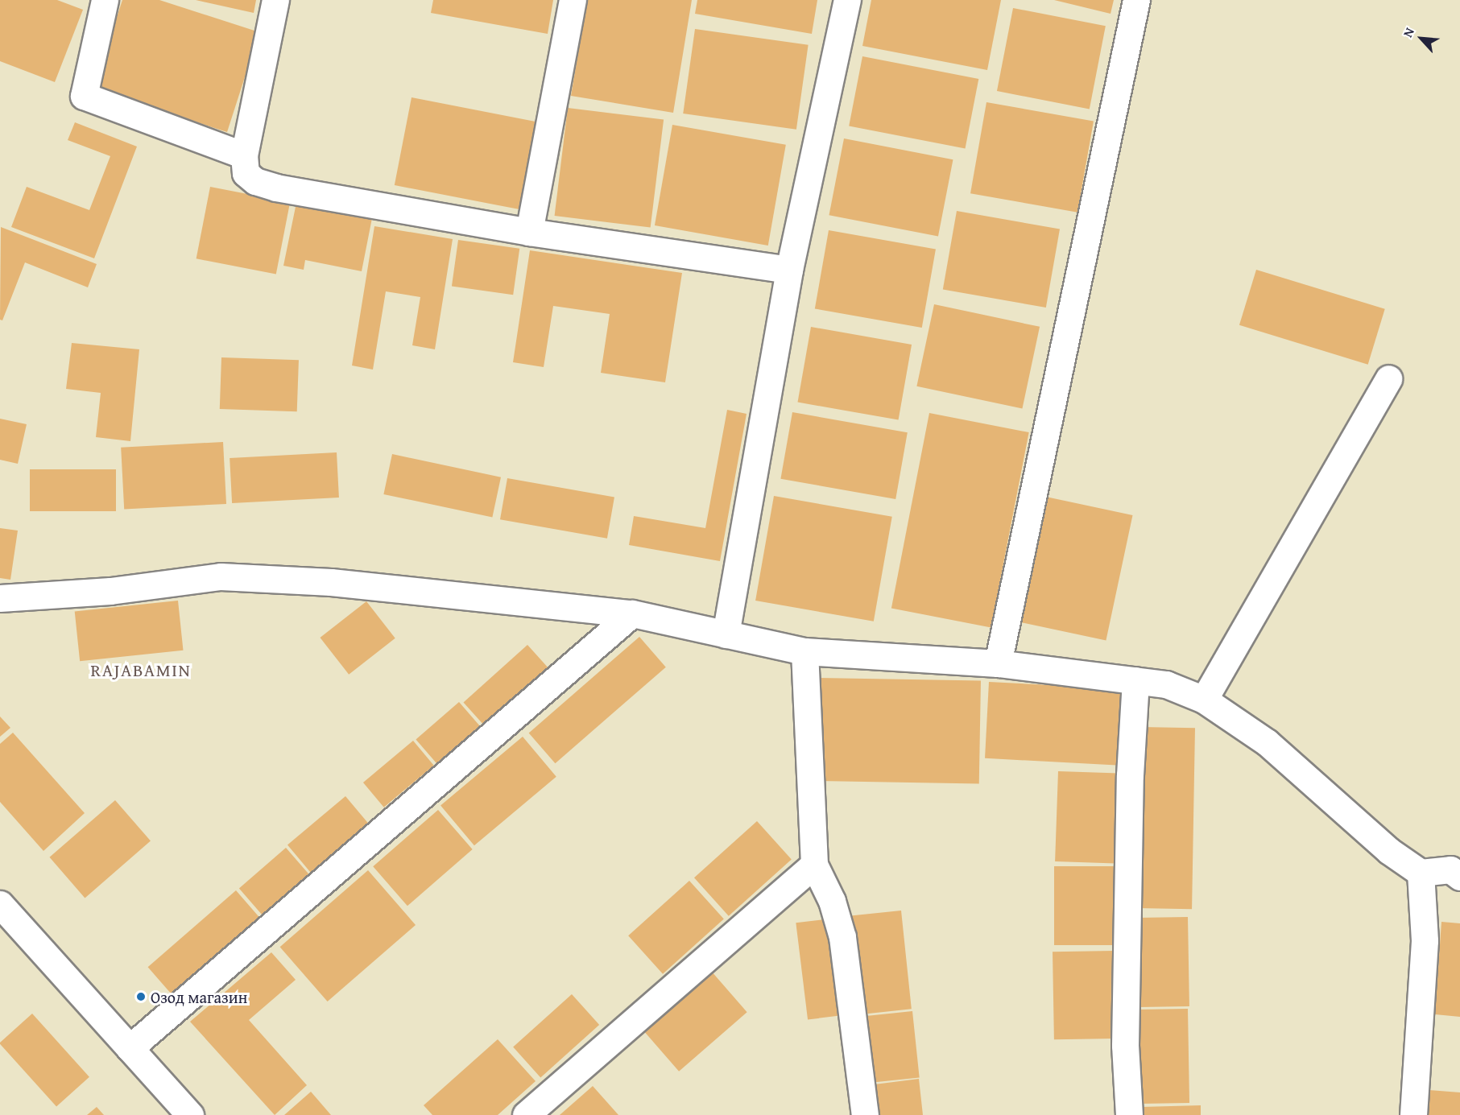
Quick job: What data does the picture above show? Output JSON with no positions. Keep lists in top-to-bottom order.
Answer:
{
  "districts": ["RAJABAMIN"],
  "places": ["Озод магазин"],
  "north": "top left"
}
